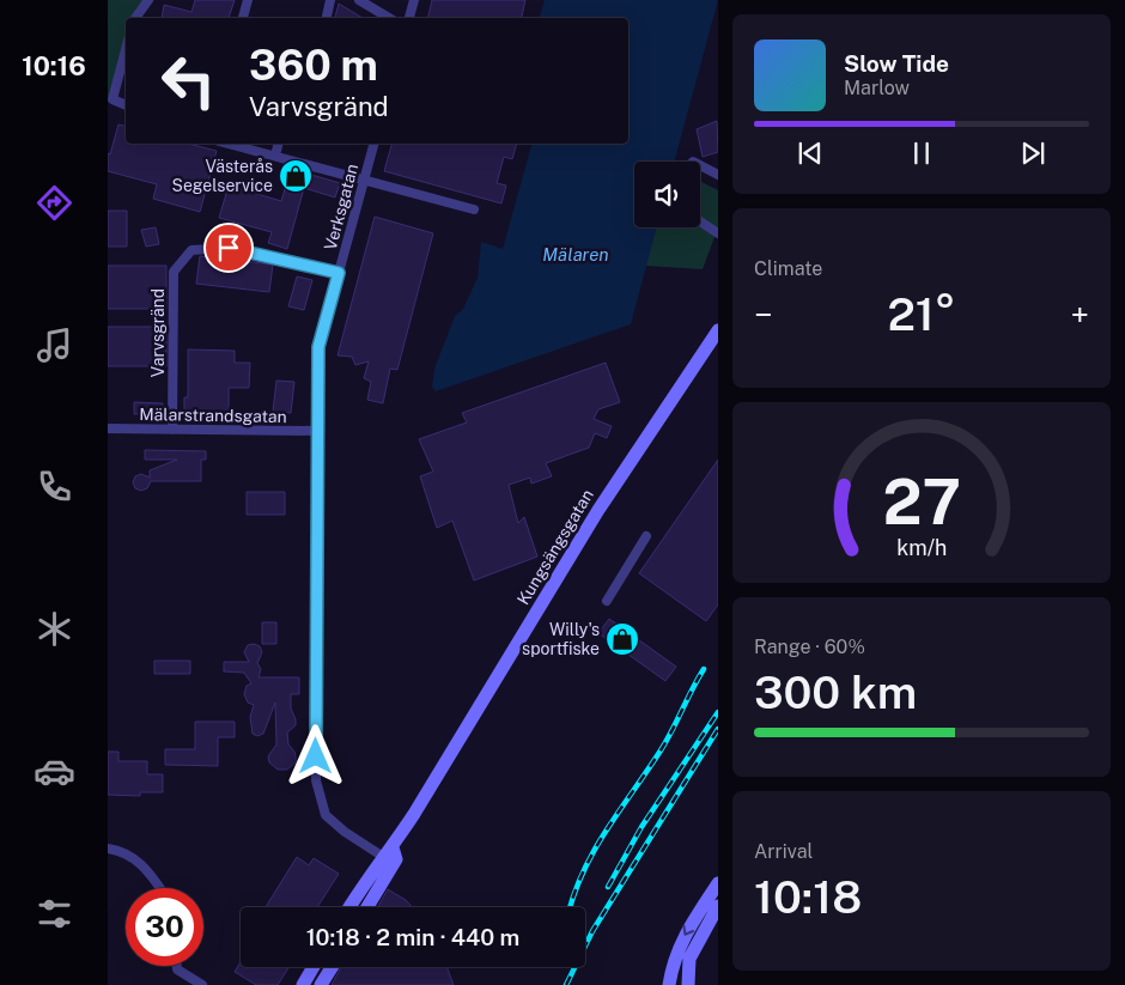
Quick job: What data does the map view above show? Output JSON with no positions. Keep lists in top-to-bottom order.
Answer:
{
  "streets": {
    "main road": ["Kungsängsgatan"],
    "street": ["Verksgatan", "Varvsgränd", "Mälarstrandsgatan"]
  },
  "crossings": [
    ["Verksgatan", "Varvsgränd"],
    ["Verksgatan", "Mälarstrandsgatan"],
    ["Verksgatan", "Kungsängsgatan"],
    ["Varvsgränd", "Mälarstrandsgatan"]
  ],
  "water": ["Mälaren"],
  "places": {
    "shop": ["Västerås Segelservice", "Willy's sportfiske"]
  },
  "page": {
    "tabs": "10:16",
    "turn": ["360 m", "Varvsgränd"],
    "song": ["Slow Tide", "Marlow"],
    "tile": [
      "Climate",
      ["Range · 60%", "300 km"],
      ["Arrival", "10:18"]
    ],
    "heat": ["−", "21°", "+"],
    "limit": "30",
    "trip": "10:18 · 2 min · 440 m",
    "gauge": ["27", "km/h"]
  }
}
